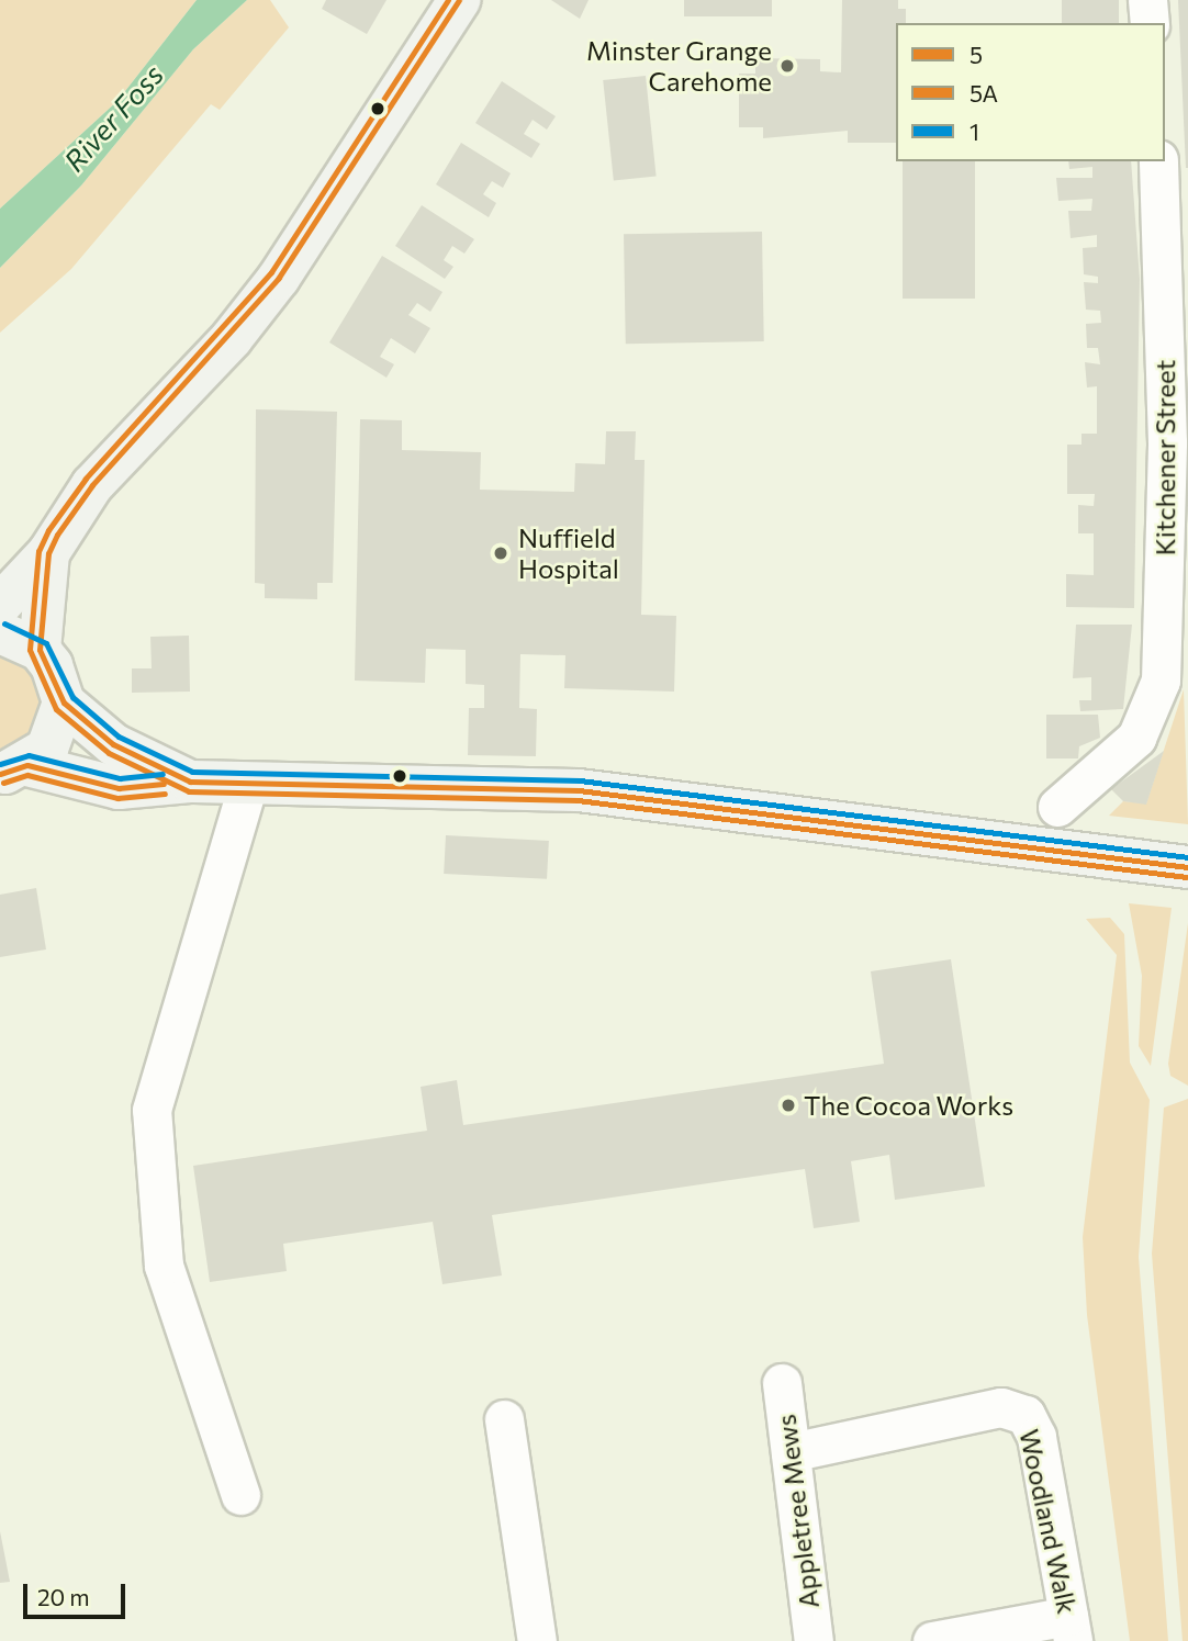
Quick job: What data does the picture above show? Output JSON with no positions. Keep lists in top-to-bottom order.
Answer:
{
  "streets": {
    "street": ["Kitchener Street", "Appletree Mews", "Woodland Walk"]
  },
  "crossings": [
    ["Appletree Mews", "Woodland Walk"]
  ],
  "water": ["River Foss"],
  "places": ["Minster Grange Carehome", "Nuffield Hospital", "The Cocoa Works"],
  "lines": ["transit line 5", "transit line 5A", "transit line 1"],
  "legend": ["5", "5A", "1"],
  "scale_bar": "20 m"
}
